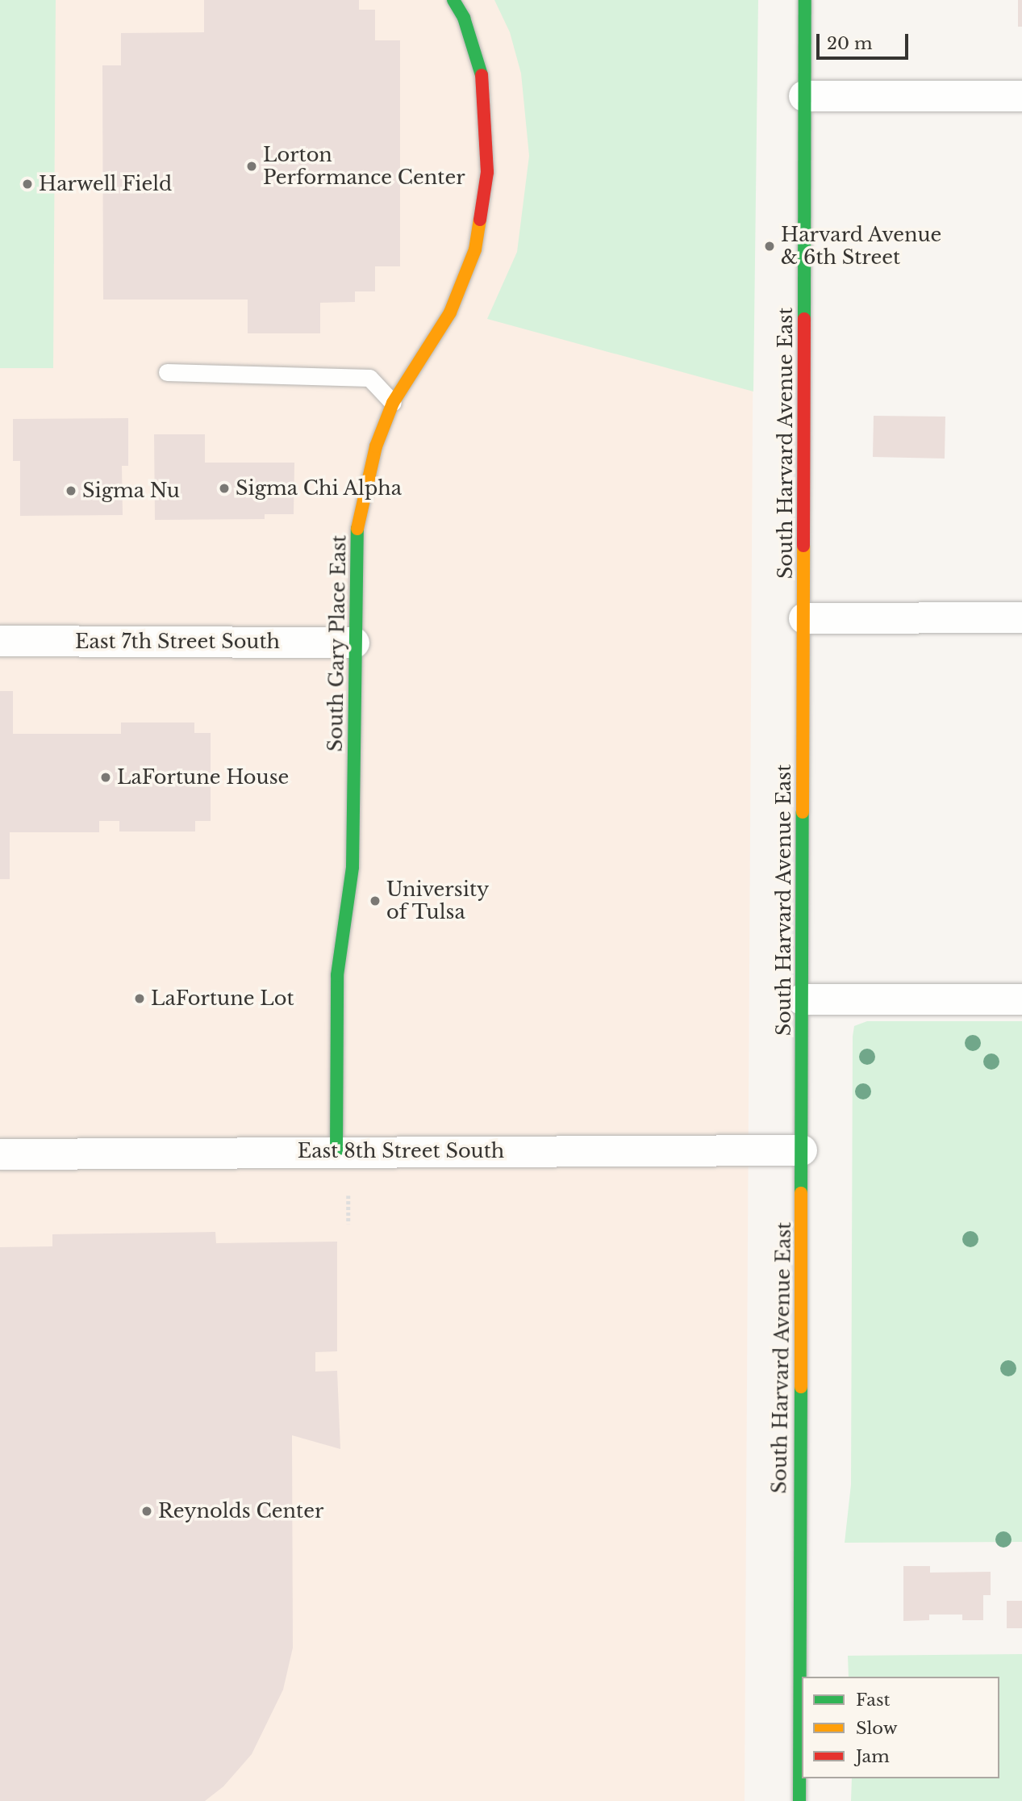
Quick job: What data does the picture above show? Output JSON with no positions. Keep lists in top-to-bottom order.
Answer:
{
  "streets": {
    "main road": ["South Harvard Avenue East", "South Gary Place East"],
    "street": ["East 7th Street South", "East 8th Street South"]
  },
  "crossings": [
    ["South Harvard Avenue East", "East 8th Street South"],
    ["East 7th Street South", "South Gary Place East"],
    ["South Gary Place East", "East 8th Street South"]
  ],
  "places": [
    "Lorton Performance Center",
    "Harwell Field",
    "Harvard Avenue & 6th Street",
    "Sigma Chi Alpha",
    "Sigma Nu",
    "LaFortune House",
    "University of Tulsa",
    "LaFortune Lot",
    "Reynolds Center"
  ],
  "legend": ["Fast", "Slow", "Jam"],
  "scale_bar": "20 m"
}
